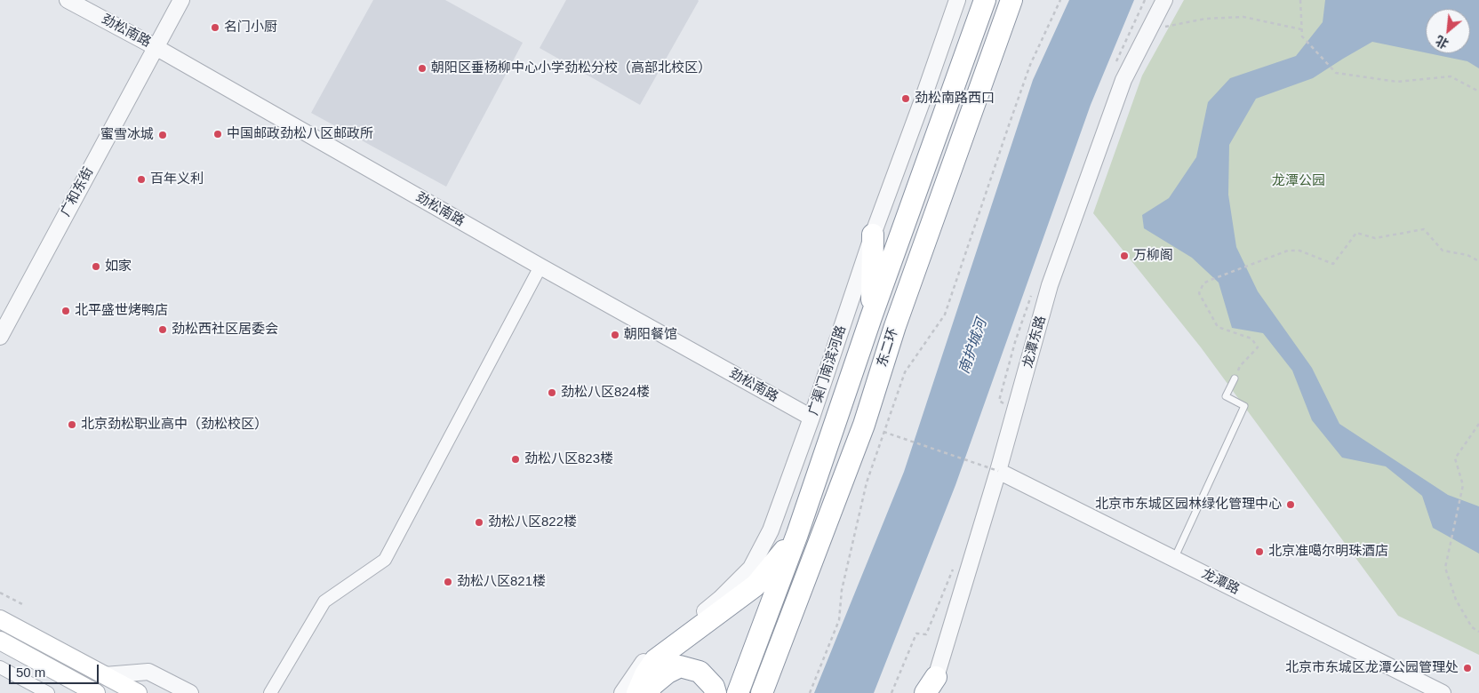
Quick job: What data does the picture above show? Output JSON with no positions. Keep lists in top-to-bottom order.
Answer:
{
  "streets": {
    "highway": ["东二环"],
    "street": [
      "劲松南路",
      "广和东街",
      "龙潭东路",
      "广渠门南滨河路",
      "龙潭路"
    ]
  },
  "crossings": [
    ["劲松南路", "广和东街"],
    ["劲松南路", "广渠门南滨河路"],
    ["龙潭东路", "龙潭路"]
  ],
  "water": ["南护城河"],
  "parks": ["龙潭公园"],
  "places": [
    "名门小厨",
    "朝阳区垂杨柳中心小学劲松分校（高部北校区）",
    "劲松南路西口",
    "中国邮政劲松八区邮政所",
    "蜜雪冰城",
    "百年义利",
    "万柳阁",
    "如家",
    "北平盛世烤鸭店",
    "劲松西社区居委会",
    "朝阳餐馆",
    "劲松八区824楼",
    "北京劲松职业高中（劲松校区）",
    "劲松八区823楼",
    "北京市东城区园林绿化管理中心",
    "劲松八区822楼",
    "北京准噶尔明珠酒店",
    "劲松八区821楼",
    "北京市东城区龙潭公园管理处"
  ],
  "scale_bar": "50 m",
  "north": "bottom left"
}
